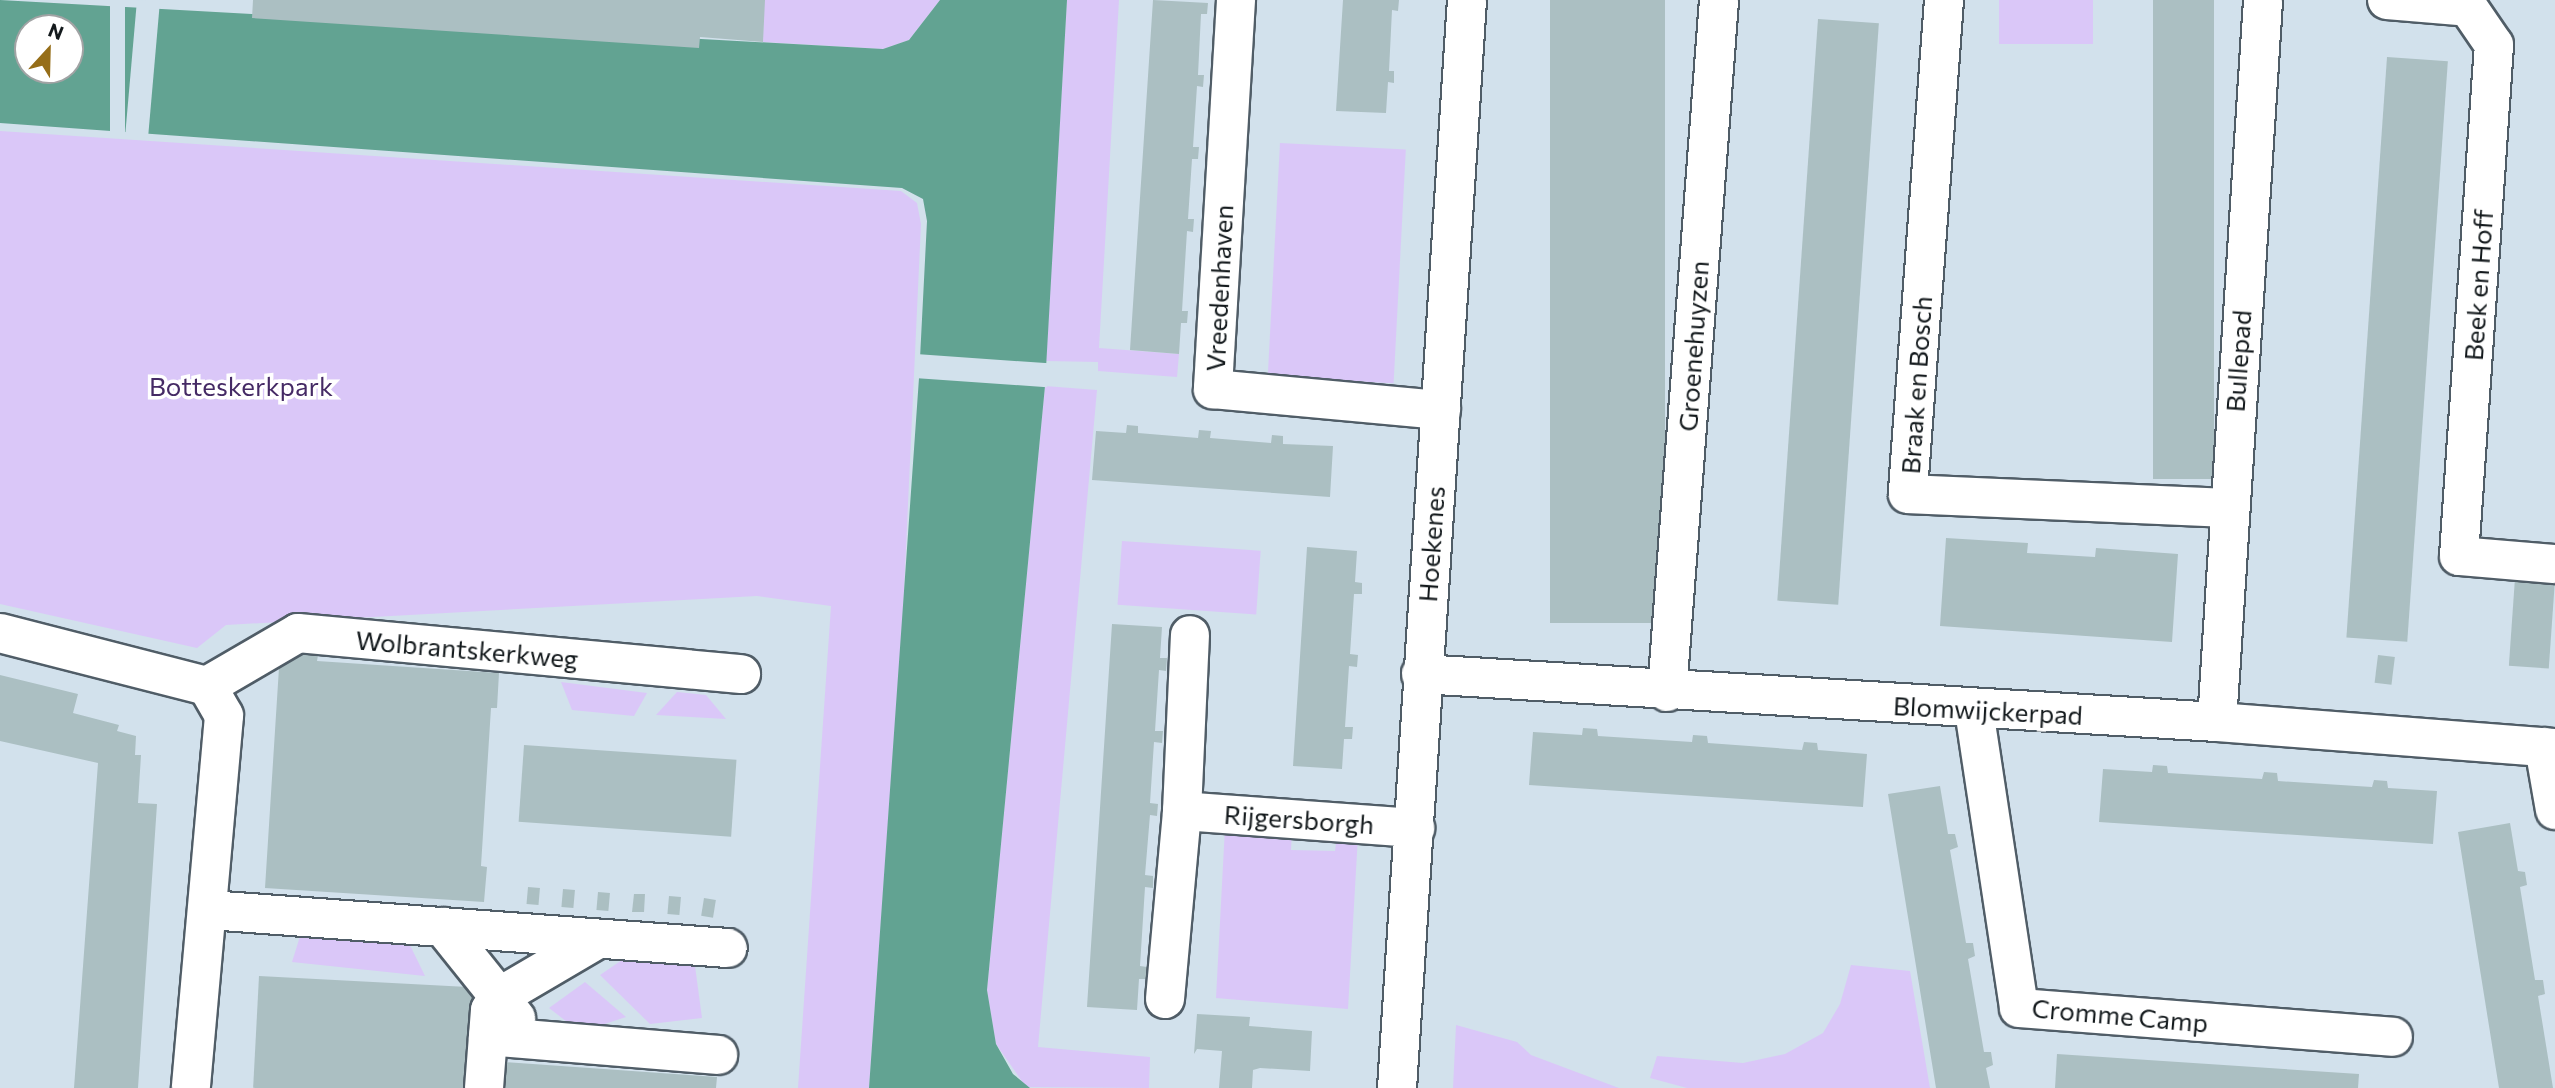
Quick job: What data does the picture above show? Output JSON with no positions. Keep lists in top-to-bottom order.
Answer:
{
  "streets": {
    "street": [
      "Beek en Hoff",
      "Vreedenhaven",
      "Groenehuyzen",
      "Bullepad",
      "Braak en Bosch",
      "Hoekenes",
      "Wolbrantskerkweg",
      "Blomwijckerpad",
      "Rijgersborgh",
      "Cromme Camp"
    ]
  },
  "crossings": [
    ["Vreedenhaven", "Hoekenes"],
    ["Groenehuyzen", "Blomwijckerpad"],
    ["Bullepad", "Braak en Bosch"],
    ["Bullepad", "Blomwijckerpad"],
    ["Hoekenes", "Blomwijckerpad"],
    ["Hoekenes", "Rijgersborgh"],
    ["Blomwijckerpad", "Cromme Camp"]
  ],
  "parks": ["Botteskerkpark"],
  "north": "top"
}
